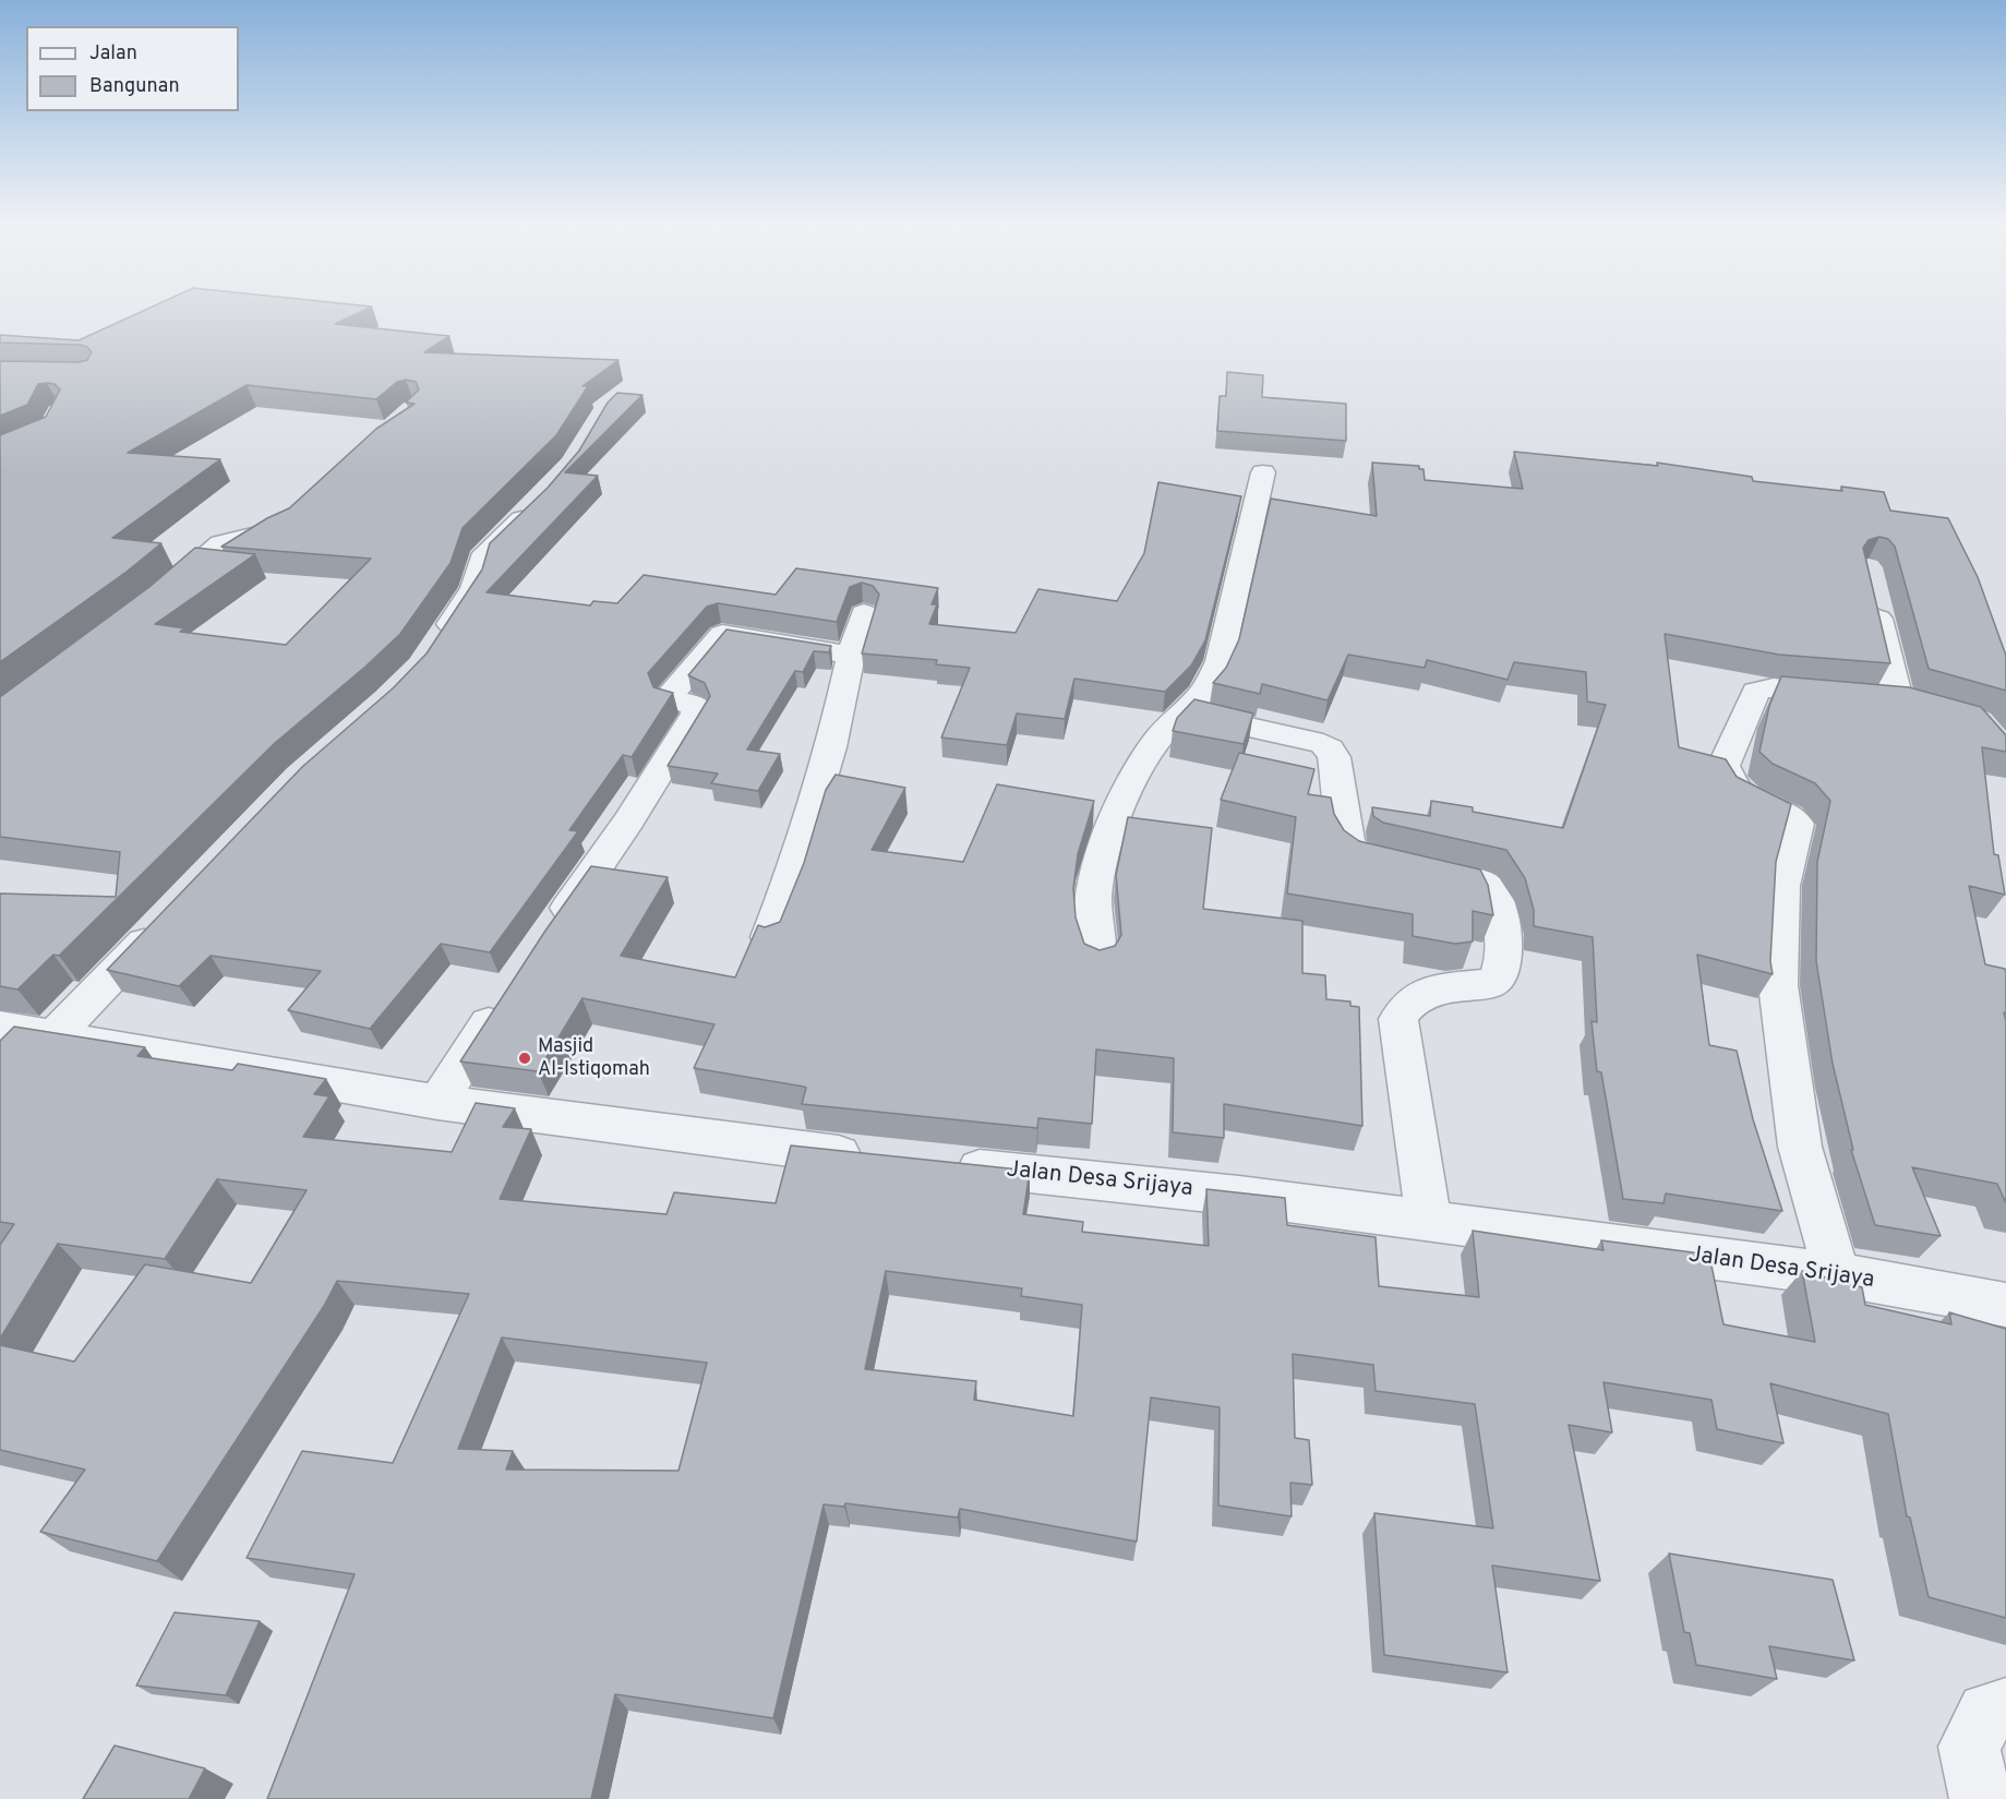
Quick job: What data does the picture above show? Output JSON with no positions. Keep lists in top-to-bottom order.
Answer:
{
  "streets": {
    "street": ["Jalan Desa Srijaya"]
  },
  "places": ["Masjid Al-Istiqomah"],
  "legend": ["Jalan", "Bangunan"]
}
